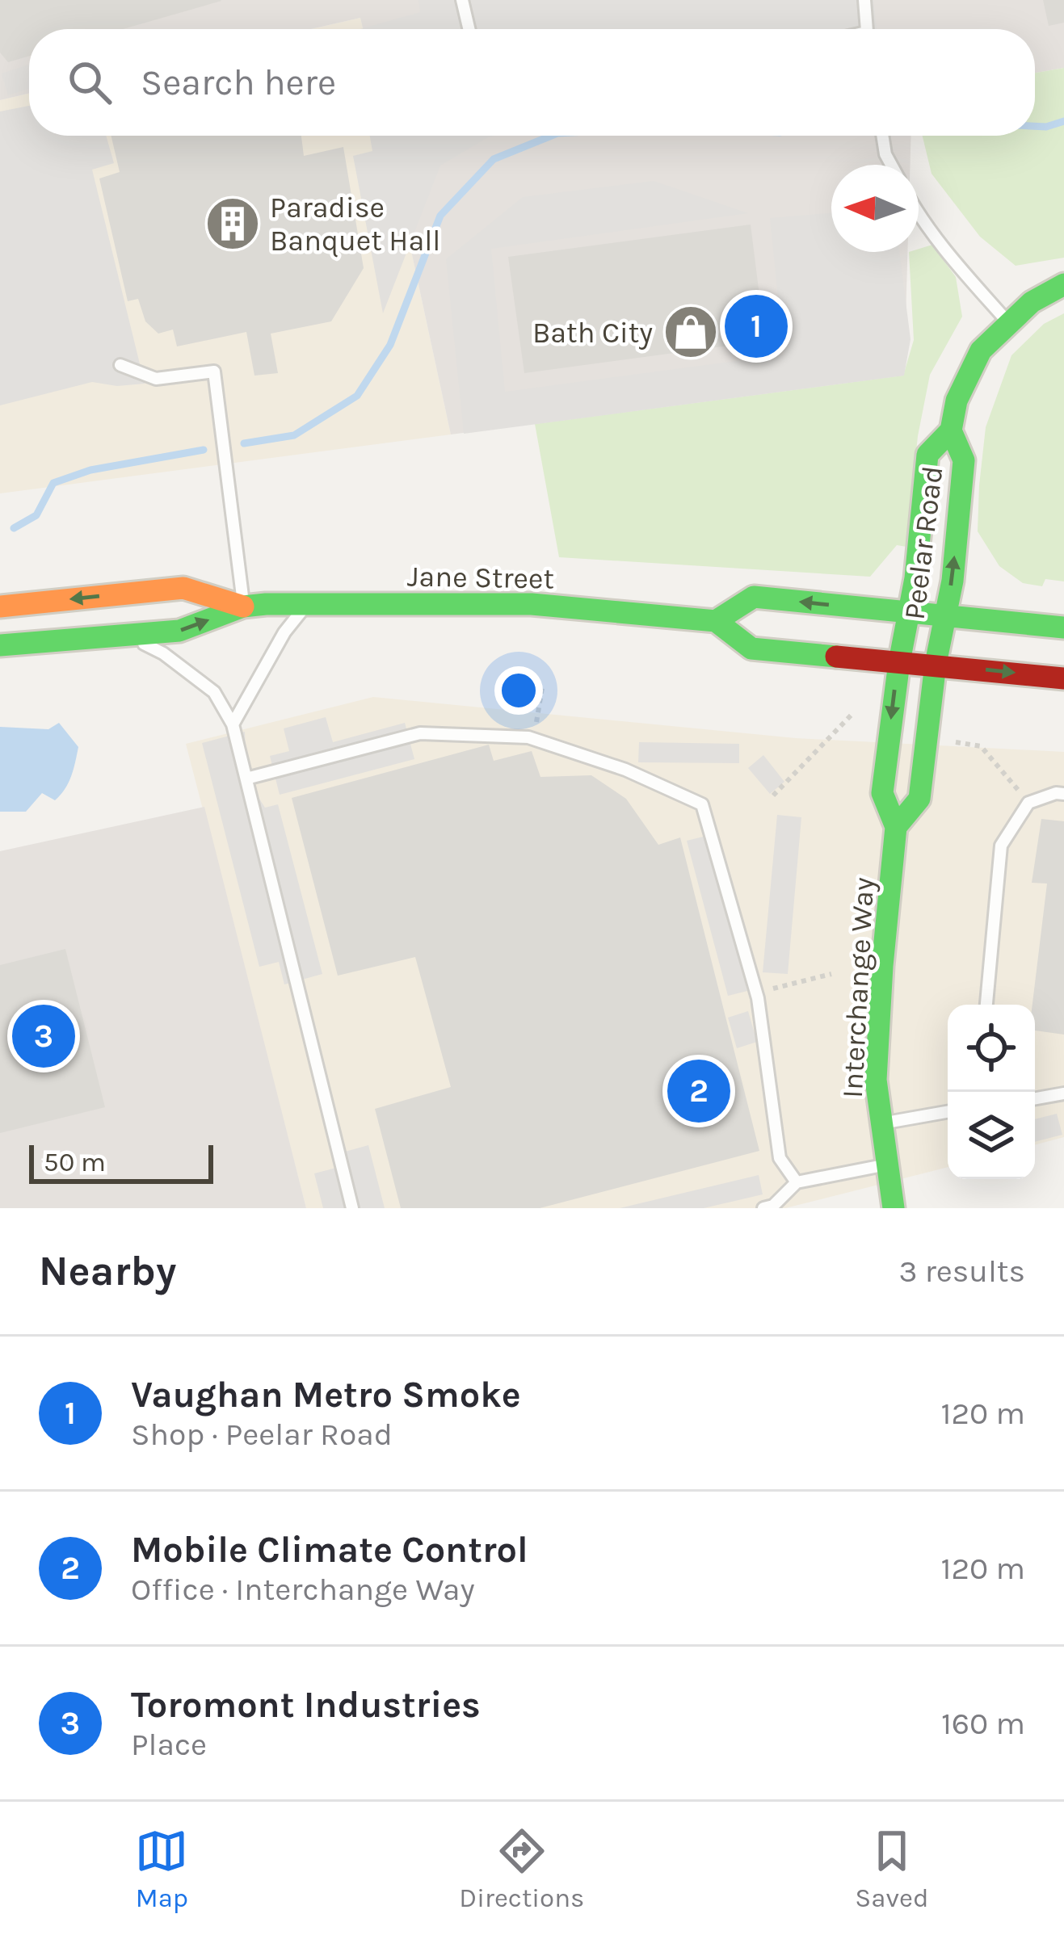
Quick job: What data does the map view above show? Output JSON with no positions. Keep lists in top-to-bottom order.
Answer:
{
  "streets": {
    "main road": ["Peelar Road", "Jane Street", "Interchange Way"]
  },
  "crossings": [
    ["Peelar Road", "Interchange Way"]
  ],
  "places": {
    "building": ["Paradise Banquet Hall"],
    "shop": ["Bath City"]
  },
  "scale_bar": "50 m",
  "north": "left",
  "page": {
    "search": "Search here",
    "pins": ["1", "3", "2"],
    "scale": "50 m",
    "heading": ["Nearby", "3 results"],
    "list": [
      {
        "mark": "1",
        "name": "Vaughan Metro Smoke",
        "note": "Shop · Peelar Road",
        "value": "120 m"
      },
      {
        "mark": "2",
        "name": "Mobile Climate Control",
        "note": "Office · Interchange Way",
        "value": "120 m"
      },
      {
        "mark": "3",
        "name": "Toromont Industries",
        "note": "Place",
        "value": "160 m"
      }
    ],
    "nav": ["Map", "Directions", "Saved"]
  }
}
